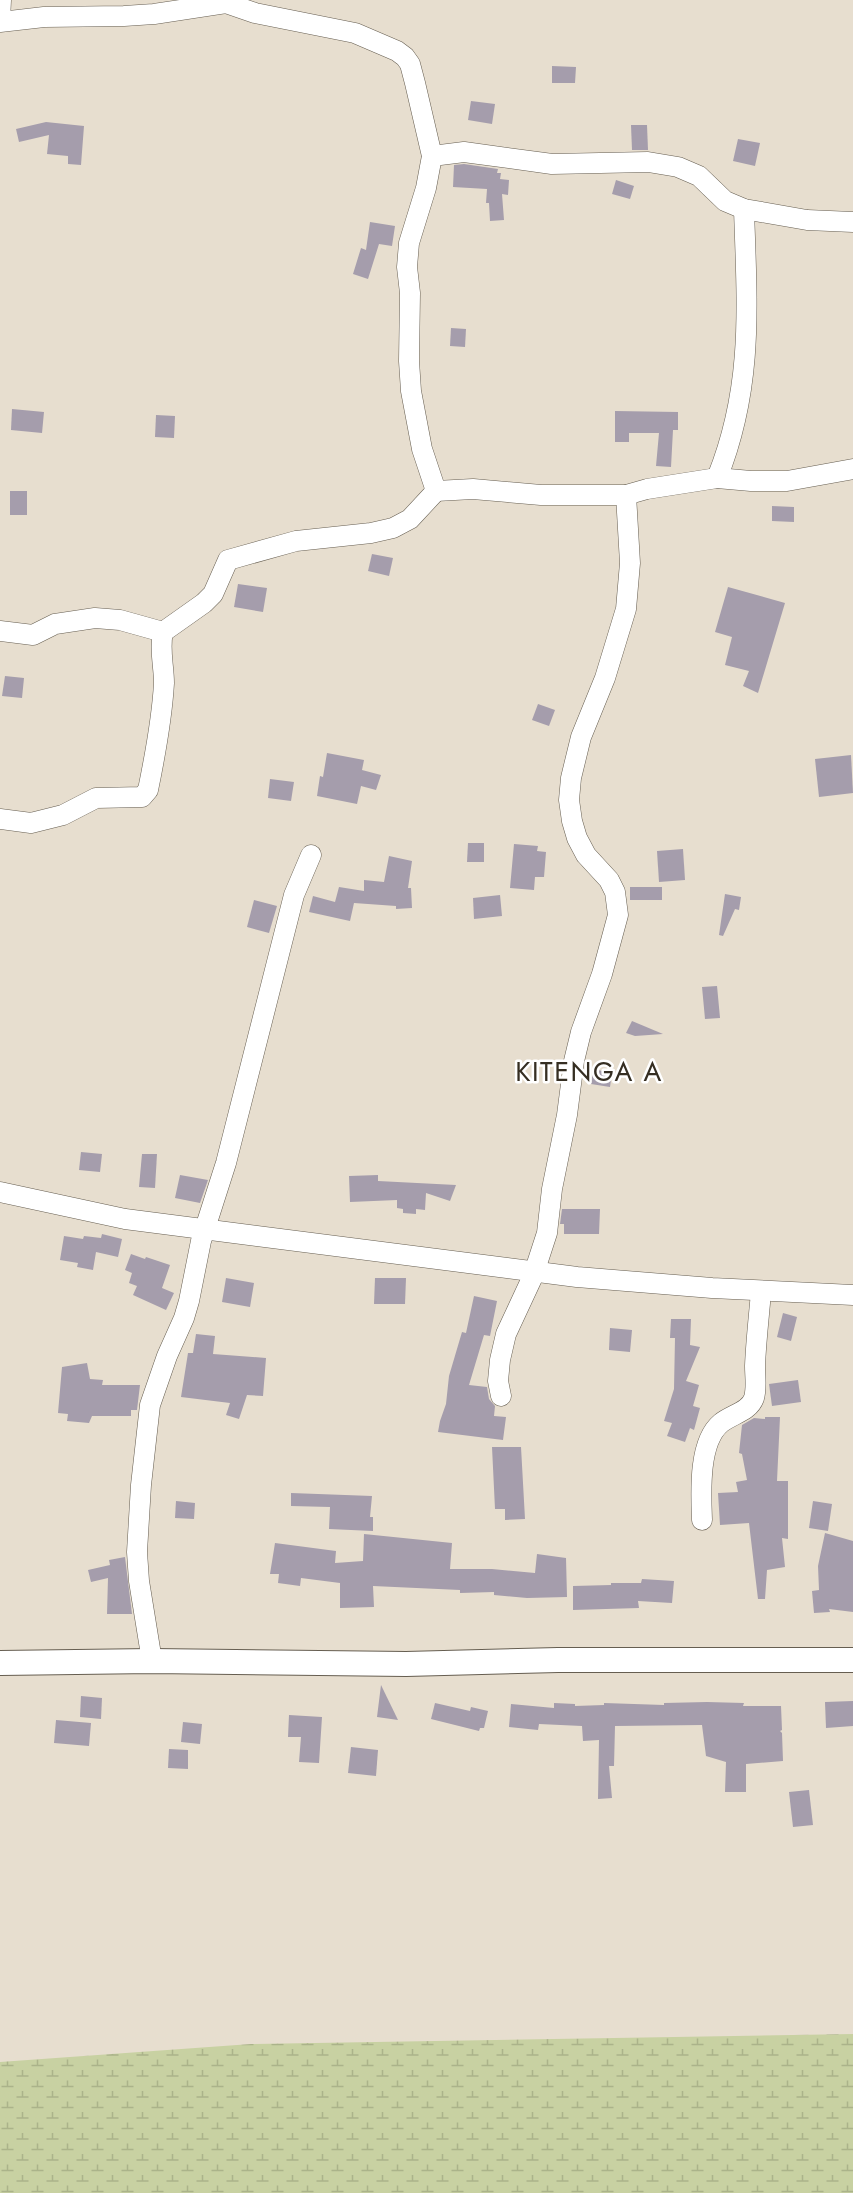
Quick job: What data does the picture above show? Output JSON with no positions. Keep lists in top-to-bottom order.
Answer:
{
  "districts": ["KITENGA A"]
}
